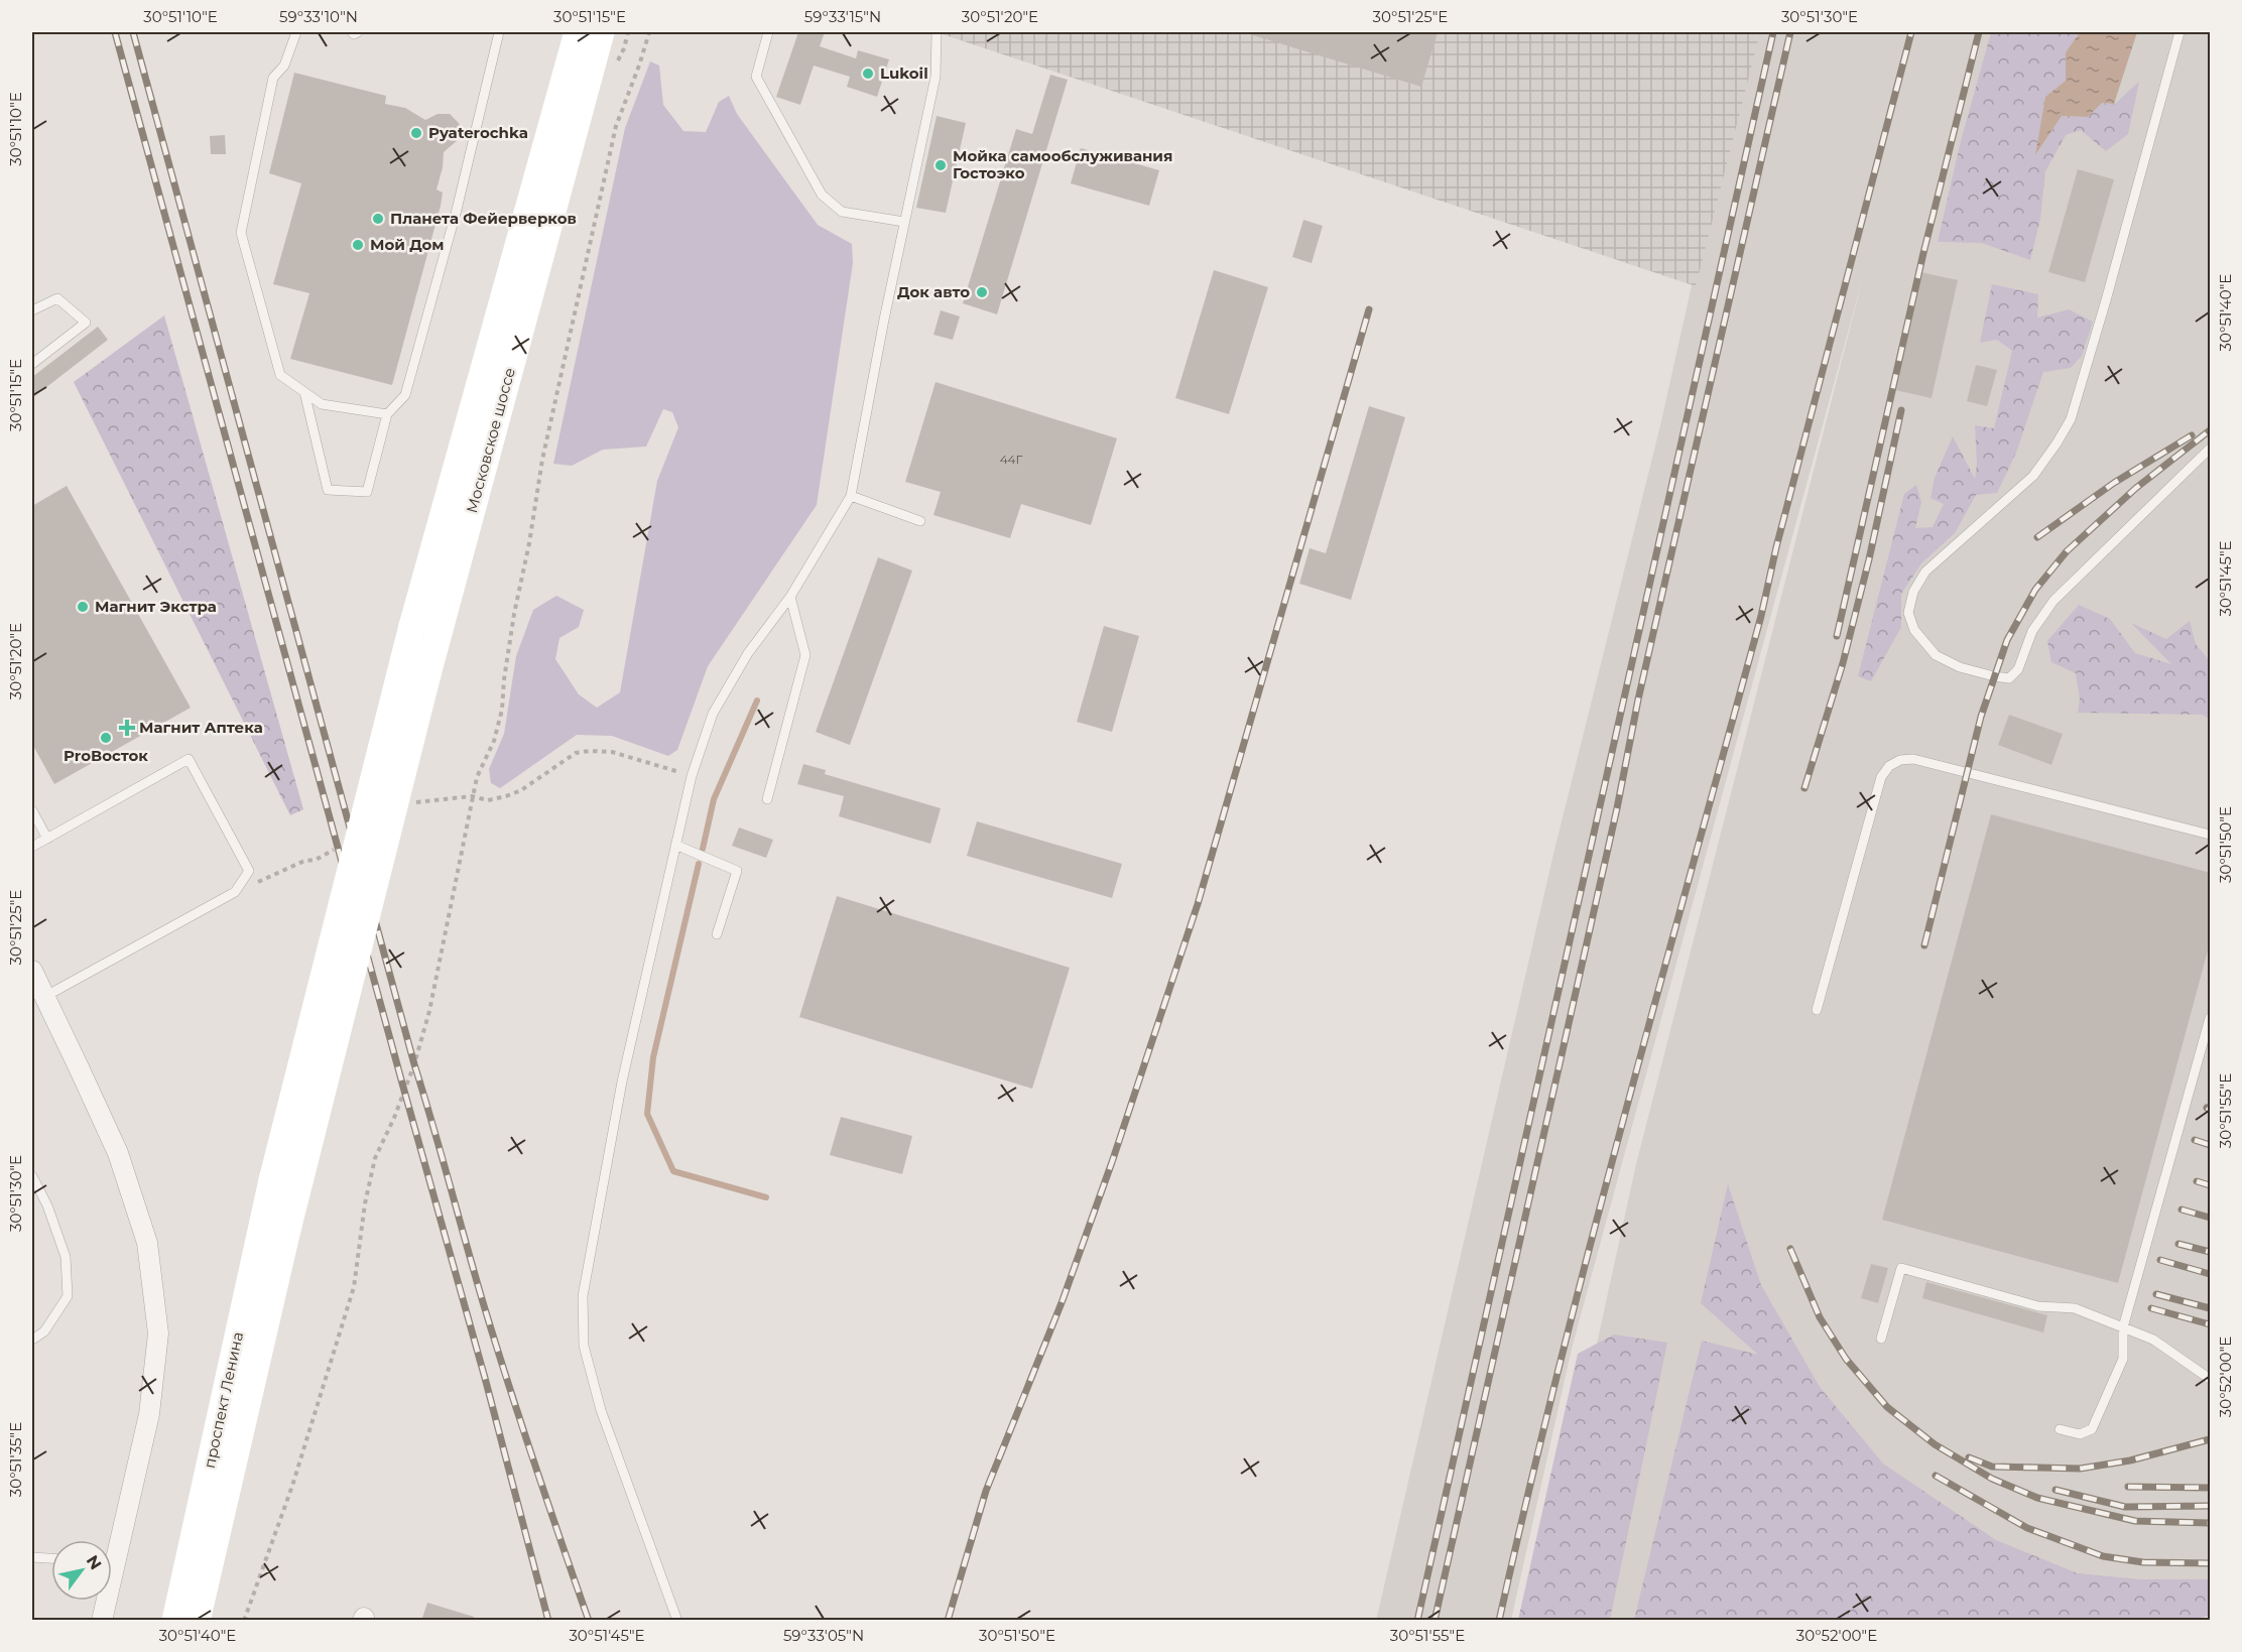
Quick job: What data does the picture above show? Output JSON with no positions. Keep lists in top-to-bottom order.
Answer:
{
  "streets": {
    "main road": ["Московское шоссе", "проспект Ленина"]
  },
  "crossings": [
    ["Московское шоссе", "проспект Ленина"]
  ],
  "places": {
    "other": [
      "Lukoil",
      "Pyaterochka",
      "Мойка самообслуживания Гостоэко",
      "Планета Фейерверков",
      "Мой Дом",
      "Док авто",
      "Магнит Экстра",
      "ProВосток"
    ],
    "health": ["Магнит Аптека"]
  },
  "house_numbers": ["44Г"],
  "north": "top right",
  "coordinates": [
    "30°51'10\"E",
    "59°33'10\"N",
    "30°51'15\"E",
    "59°33'15\"N",
    "30°51'20\"E",
    "30°51'25\"E",
    "30°51'30\"E",
    "30°51'40\"E",
    "30°51'45\"E",
    "30°51'50\"E",
    "30°51'55\"E",
    "30°52'00\"E",
    "30°51'35\"E",
    "59°33'05\"N"
  ]
}
